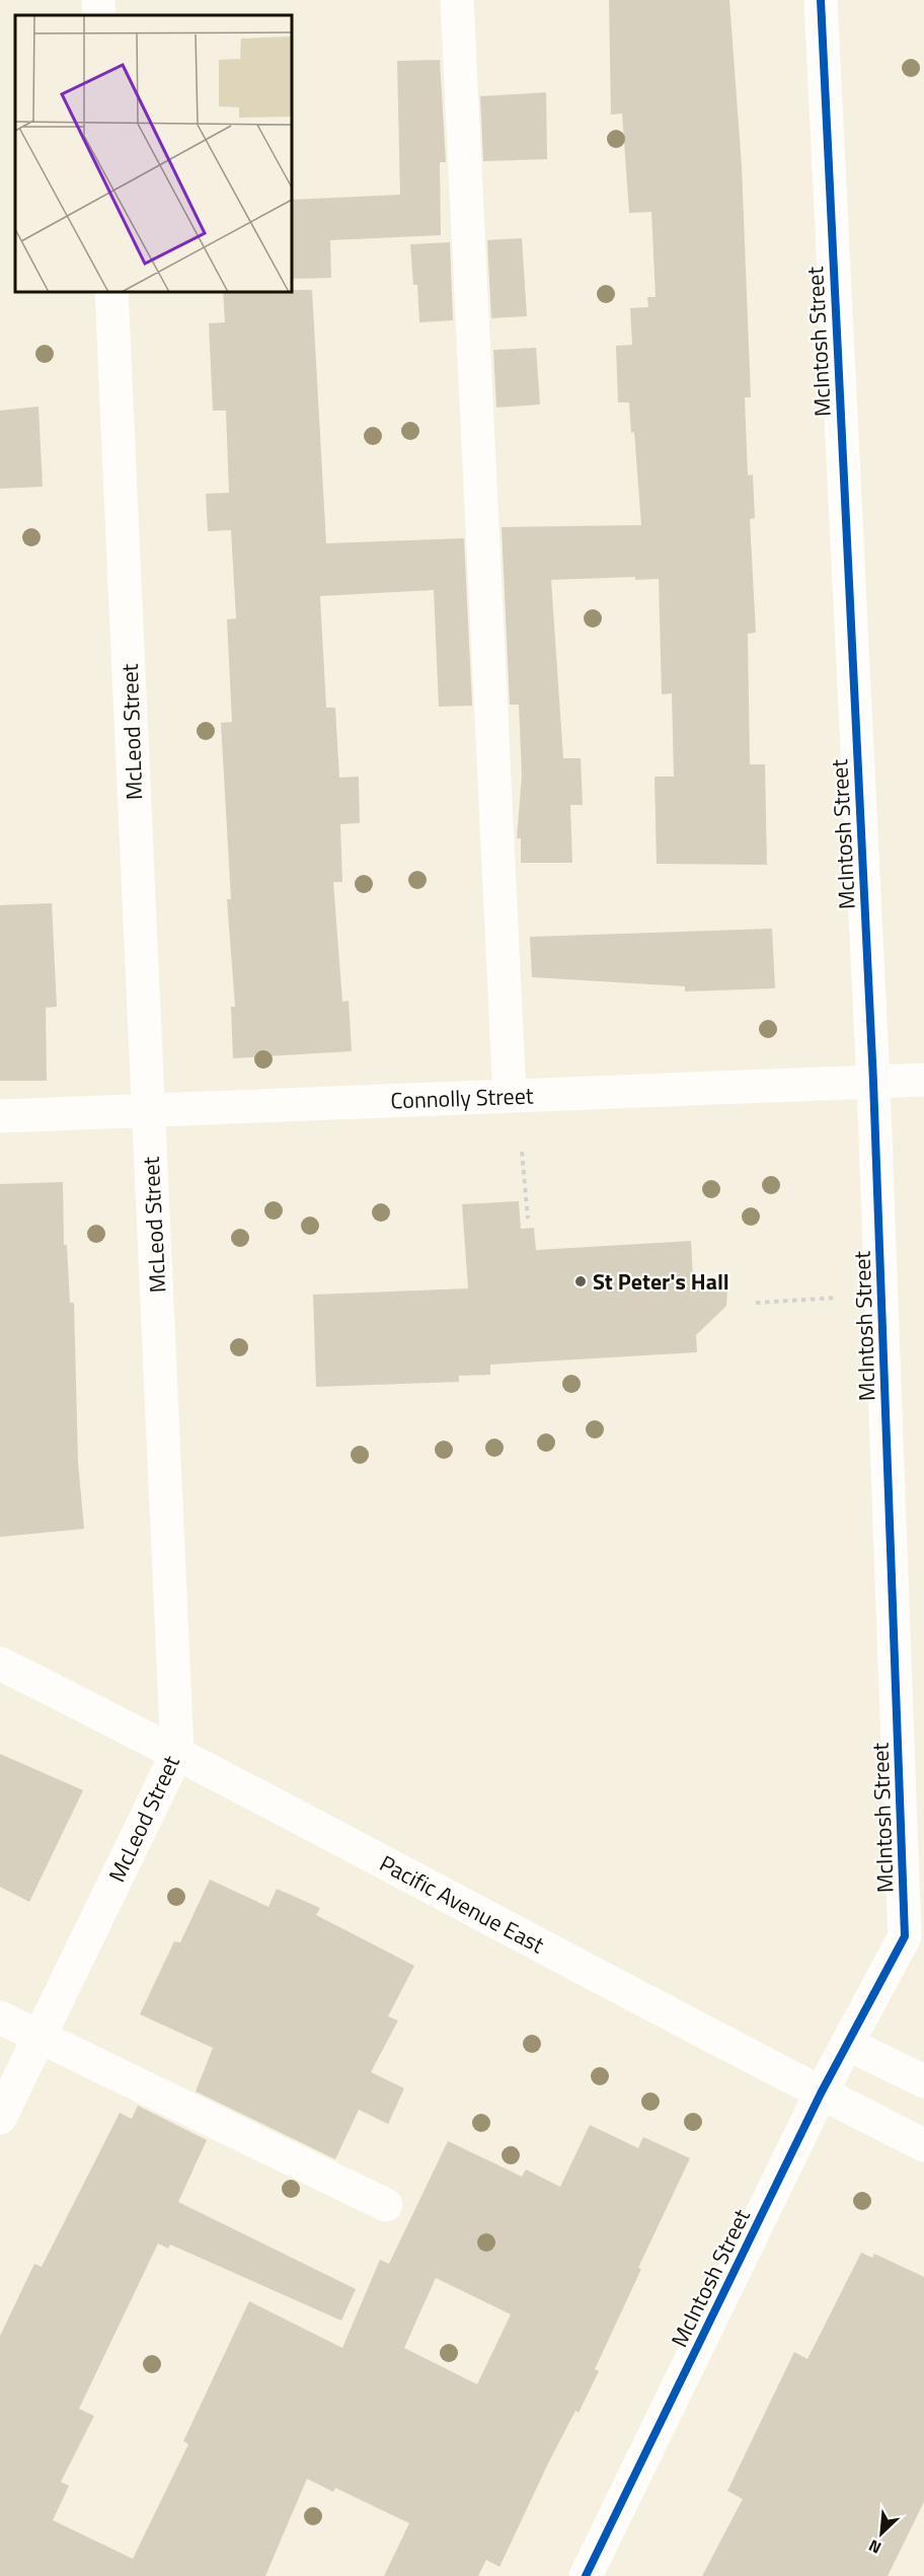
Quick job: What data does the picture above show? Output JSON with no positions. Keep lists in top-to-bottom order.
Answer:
{
  "streets": {
    "street": [
      "McIntosh Street",
      "McLeod Street",
      "Connolly Street",
      "Pacific Avenue East"
    ]
  },
  "crossings": [
    ["McIntosh Street", "Connolly Street"],
    ["McIntosh Street", "Pacific Avenue East"],
    ["McLeod Street", "Connolly Street"],
    ["McLeod Street", "Pacific Avenue East"]
  ],
  "places": ["St Peter's Hall"],
  "north": "bottom left"
}
